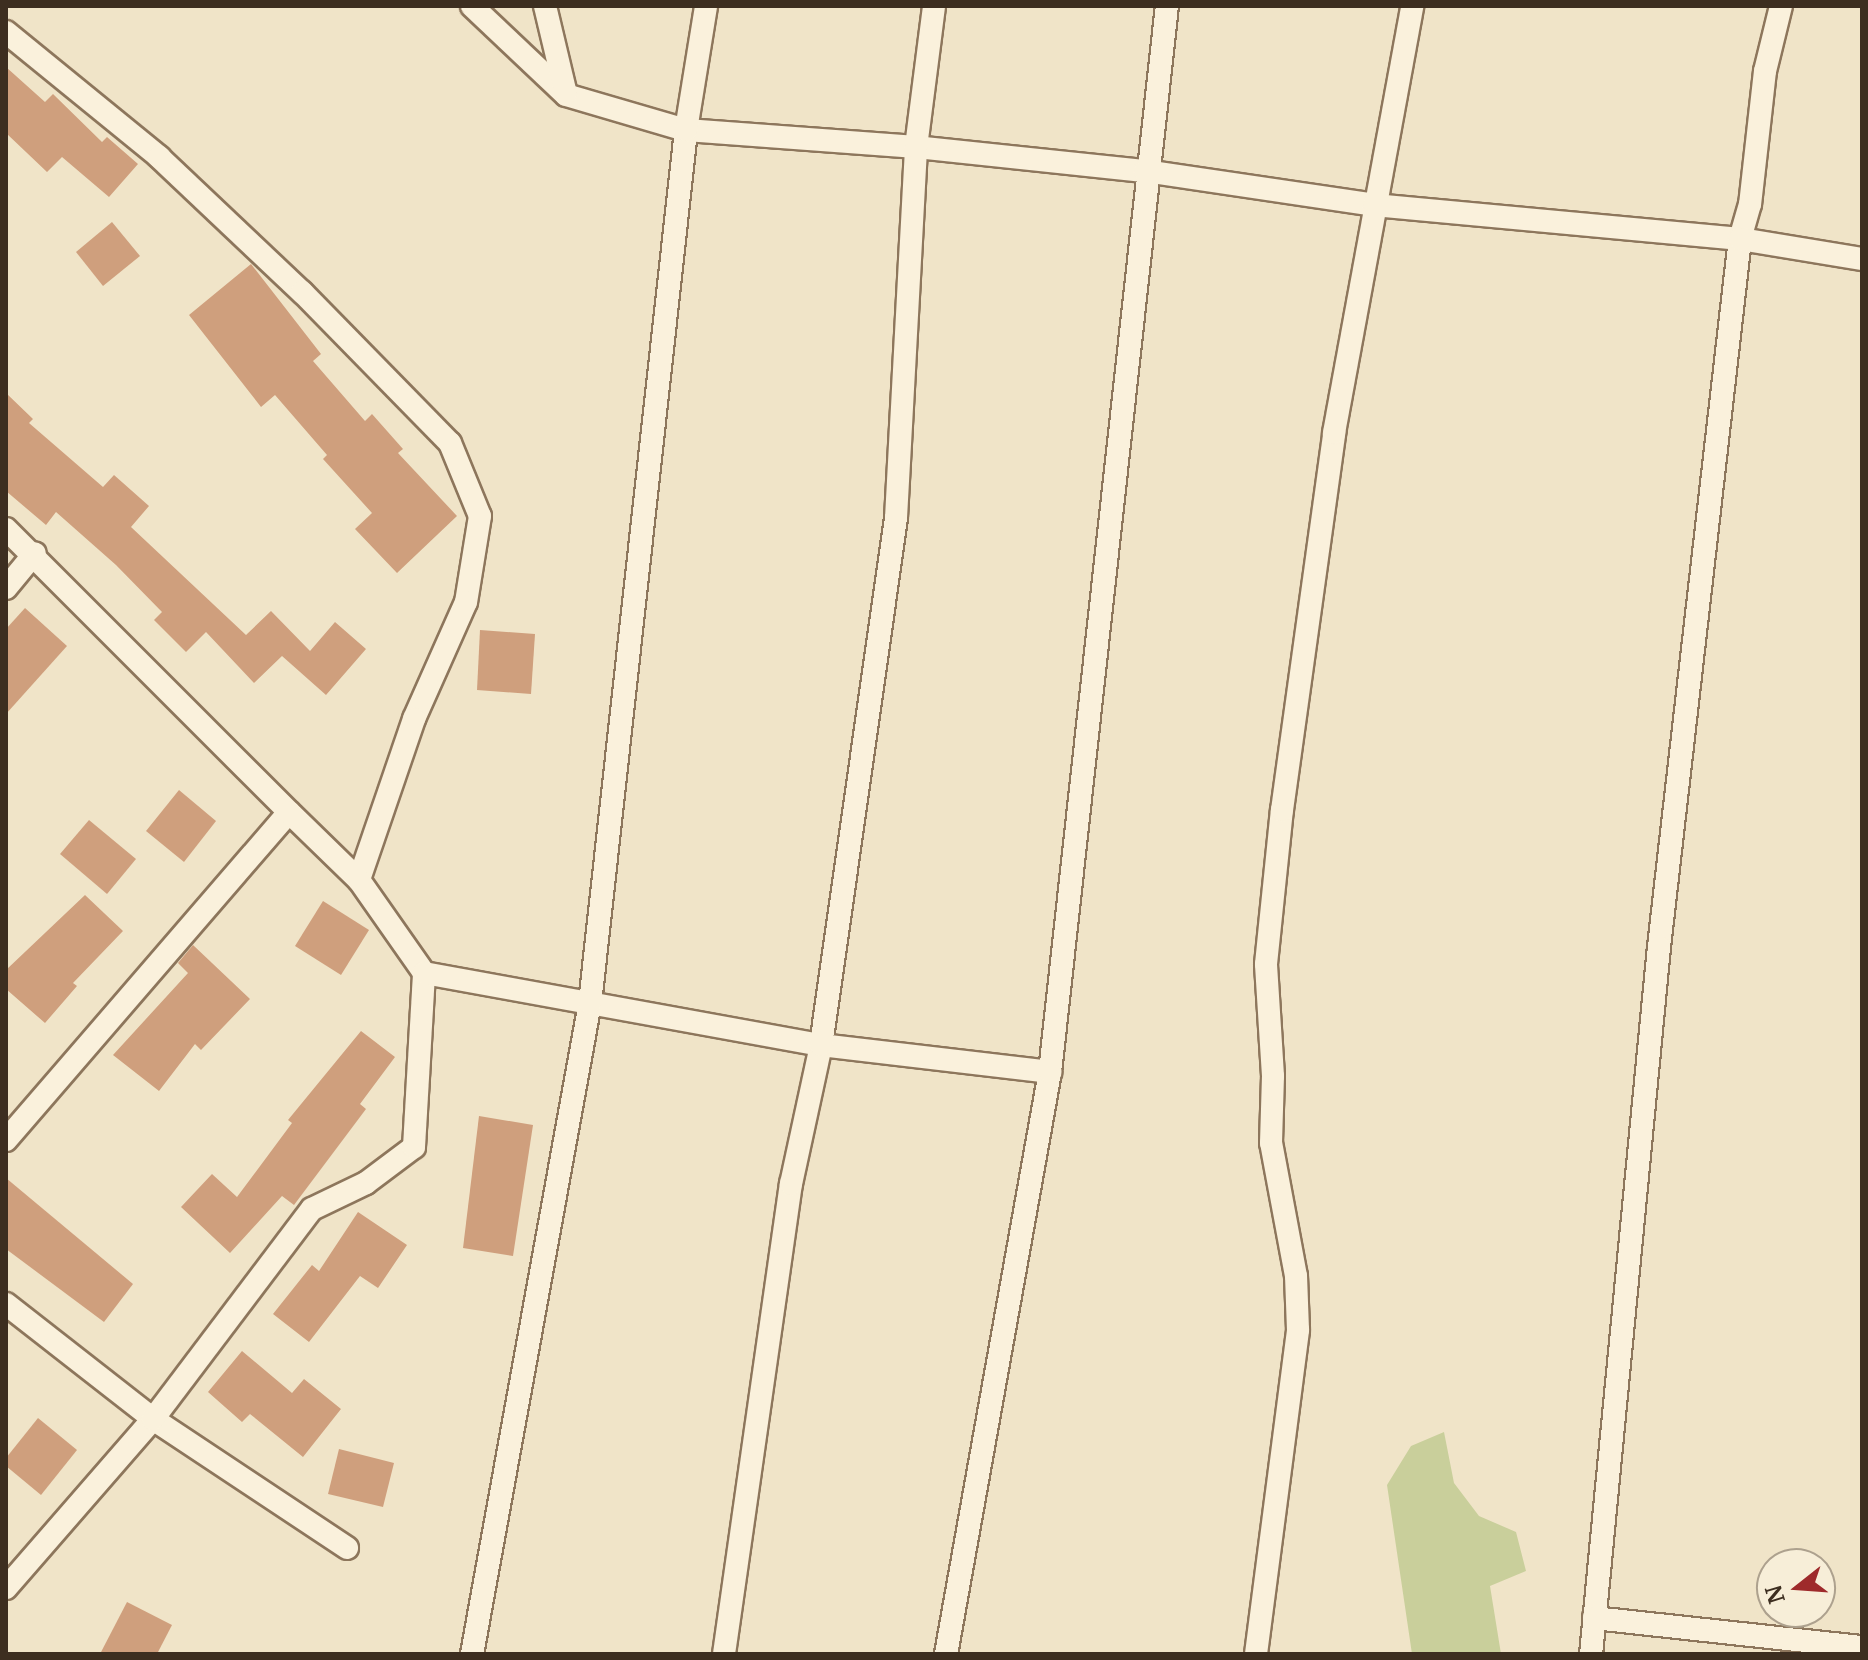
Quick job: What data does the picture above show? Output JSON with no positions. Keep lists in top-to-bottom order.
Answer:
{
  "north": "left"
}
